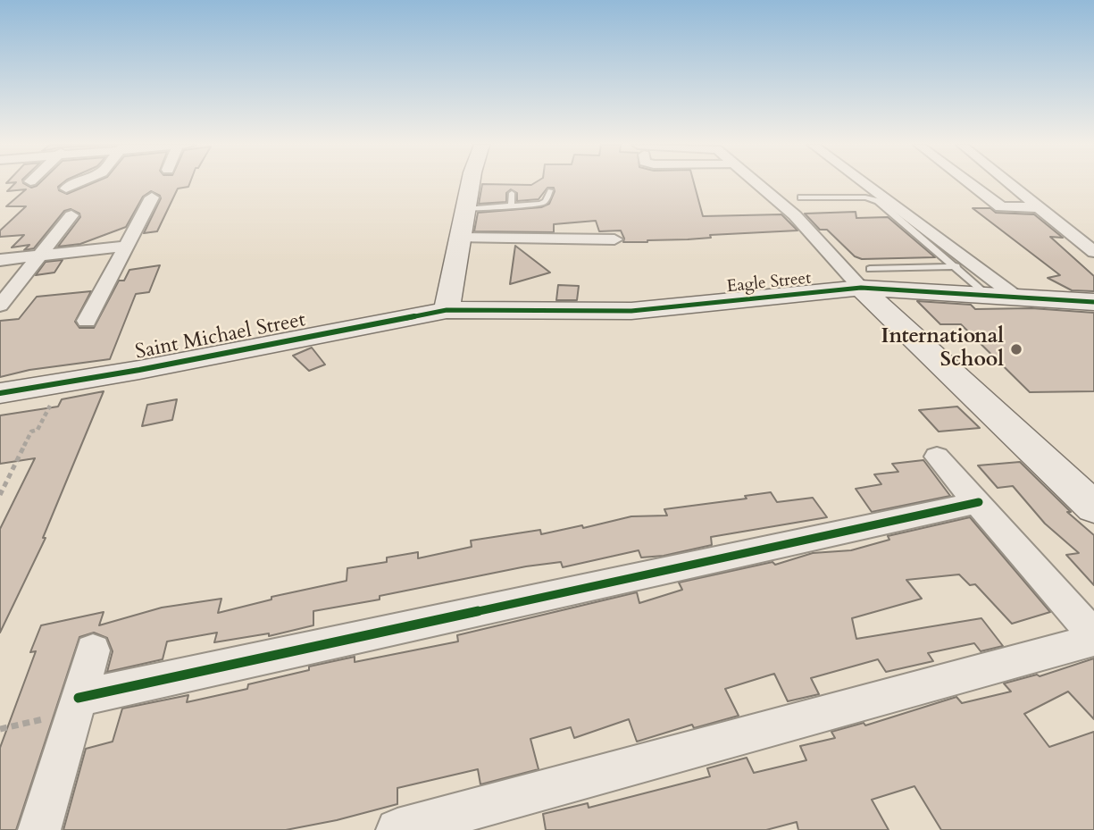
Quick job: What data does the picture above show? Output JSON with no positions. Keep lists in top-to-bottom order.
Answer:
{
  "streets": {
    "street": ["Eagle Street", "Saint Michael Street"]
  },
  "crossings": [
    ["Eagle Street", "Saint Michael Street"]
  ],
  "places": ["International School"]
}
